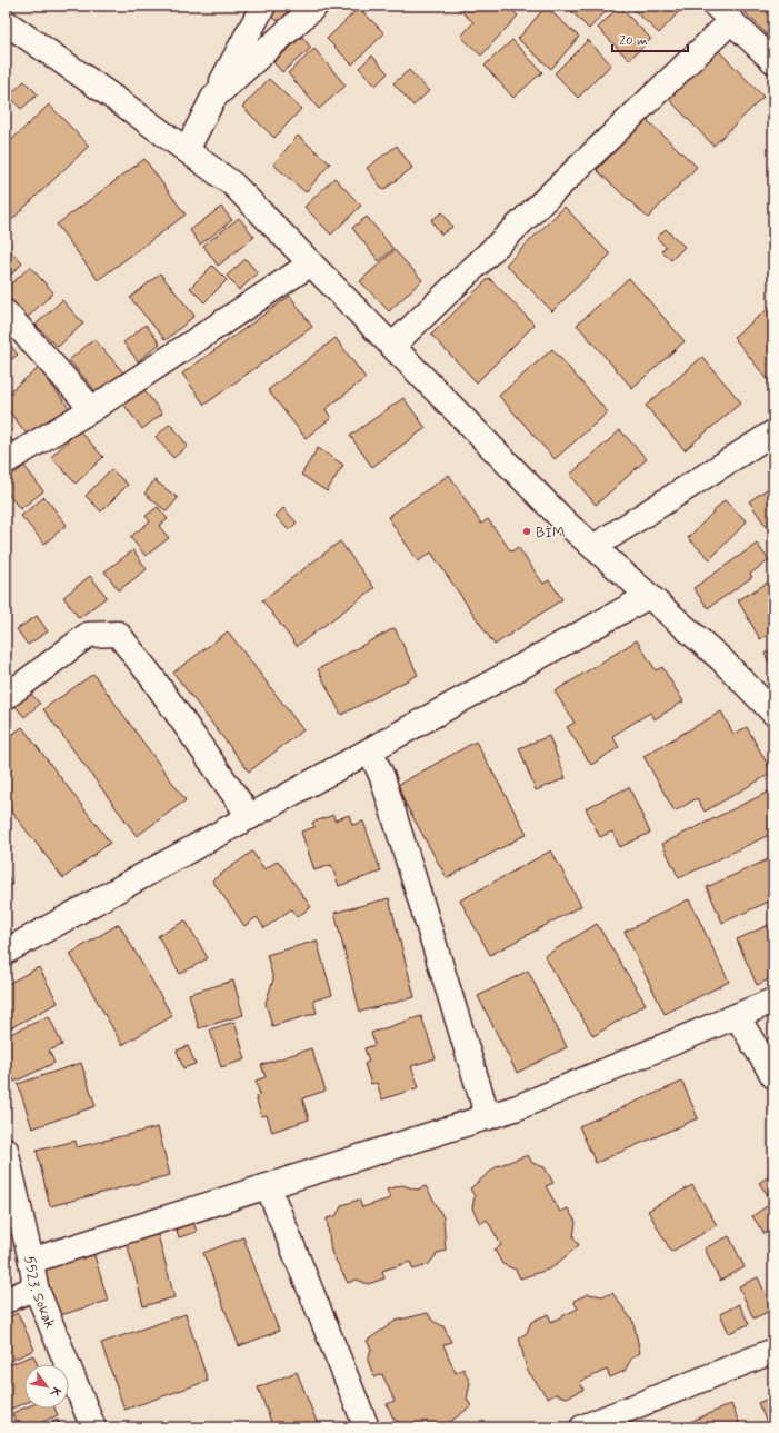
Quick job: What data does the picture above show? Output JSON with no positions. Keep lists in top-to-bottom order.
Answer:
{
  "streets": {
    "street": ["5523. Sokak"]
  },
  "places": ["BİM"],
  "scale_bar": "20 m",
  "north": "bottom right"
}
